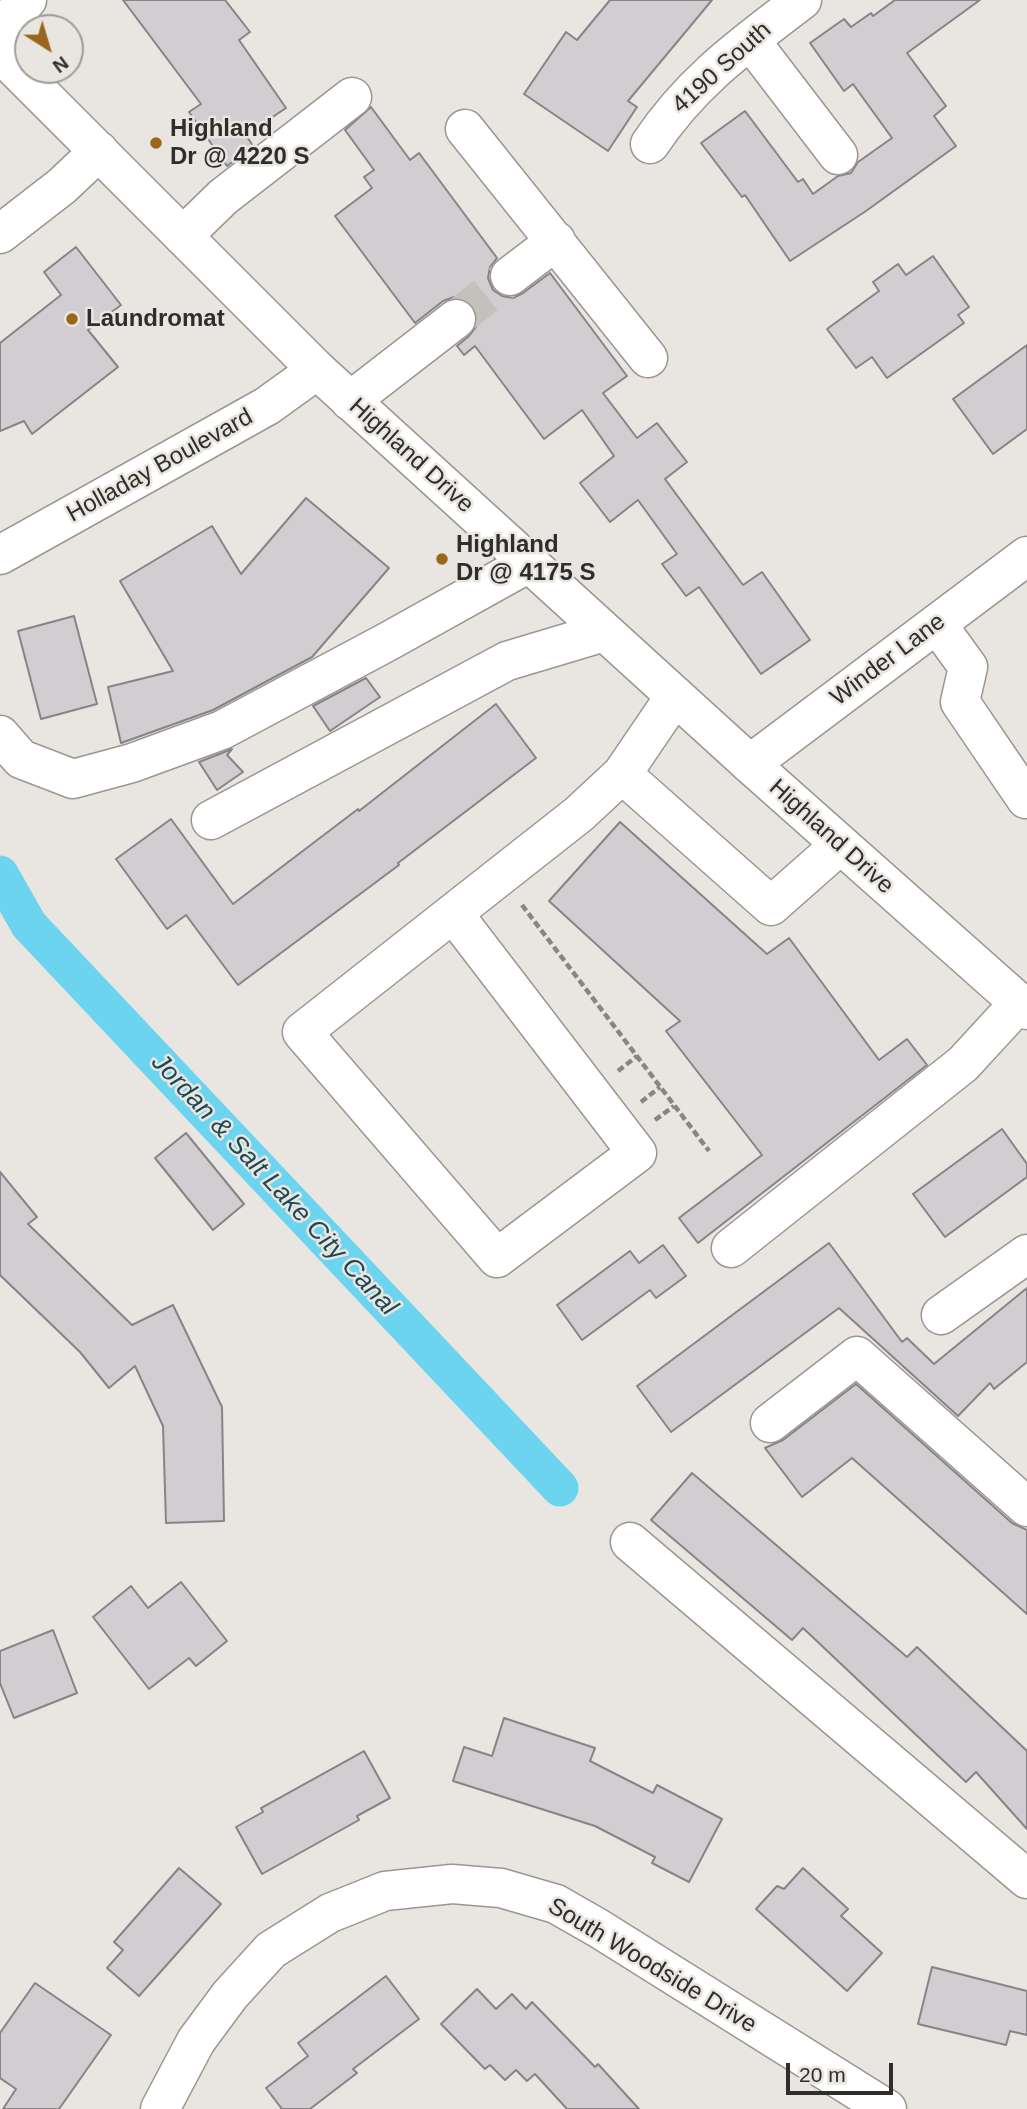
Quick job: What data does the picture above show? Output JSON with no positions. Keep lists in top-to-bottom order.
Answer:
{
  "streets": {
    "street": [
      "4190 South",
      "Highland Drive",
      "Holladay Boulevard",
      "Winder Lane",
      "South Woodside Drive"
    ]
  },
  "crossings": [
    ["Highland Drive", "Holladay Boulevard"],
    ["Highland Drive", "Winder Lane"]
  ],
  "water": ["Jordan & Salt Lake City Canal"],
  "places": ["Highland Dr @ 4220 S", "Laundromat", "Highland Dr @ 4175 S"],
  "scale_bar": "20 m",
  "north": "bottom right"
}
